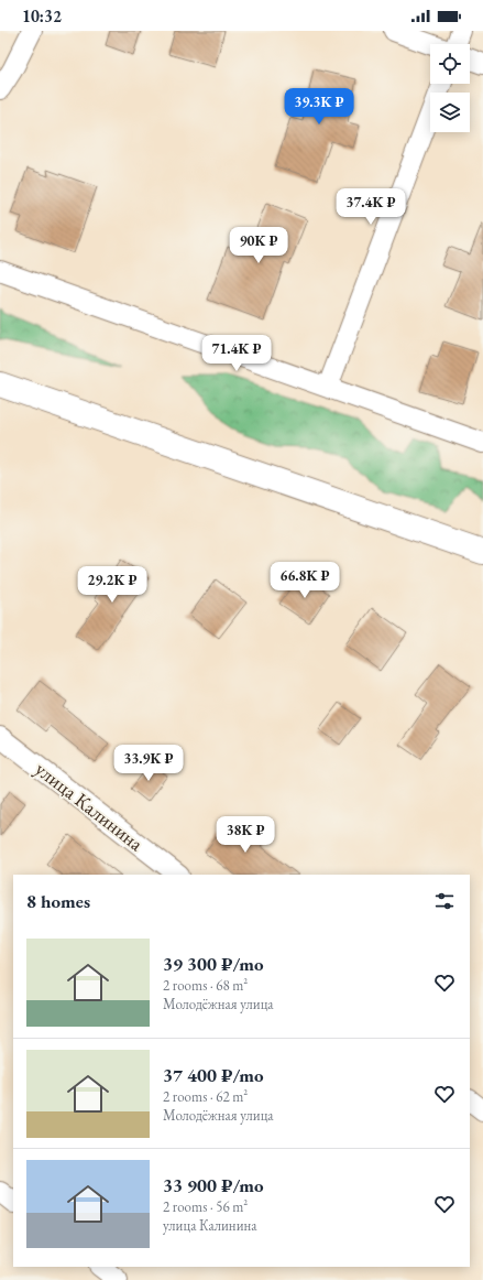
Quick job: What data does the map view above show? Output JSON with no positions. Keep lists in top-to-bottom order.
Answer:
{
  "streets": {
    "street": ["улица Калинина"]
  },
  "page": {
    "status": "10:32",
    "price": [
      "39.3K ₽",
      "37.4K ₽",
      "90K ₽",
      "71.4K ₽",
      "66.8K ₽",
      "29.2K ₽",
      "33.9K ₽",
      "38K ₽"
    ],
    "heading": "8 homes",
    "list": [
      {
        "name": "39 300 ₽/mo",
        "note": "2 rooms · 68 m² · Молодёжная улица"
      },
      {
        "name": "37 400 ₽/mo",
        "note": "2 rooms · 62 m² · Молодёжная улица"
      },
      {
        "name": "33 900 ₽/mo",
        "note": "2 rooms · 56 m² · улица Калинина"
      }
    ]
  }
}
